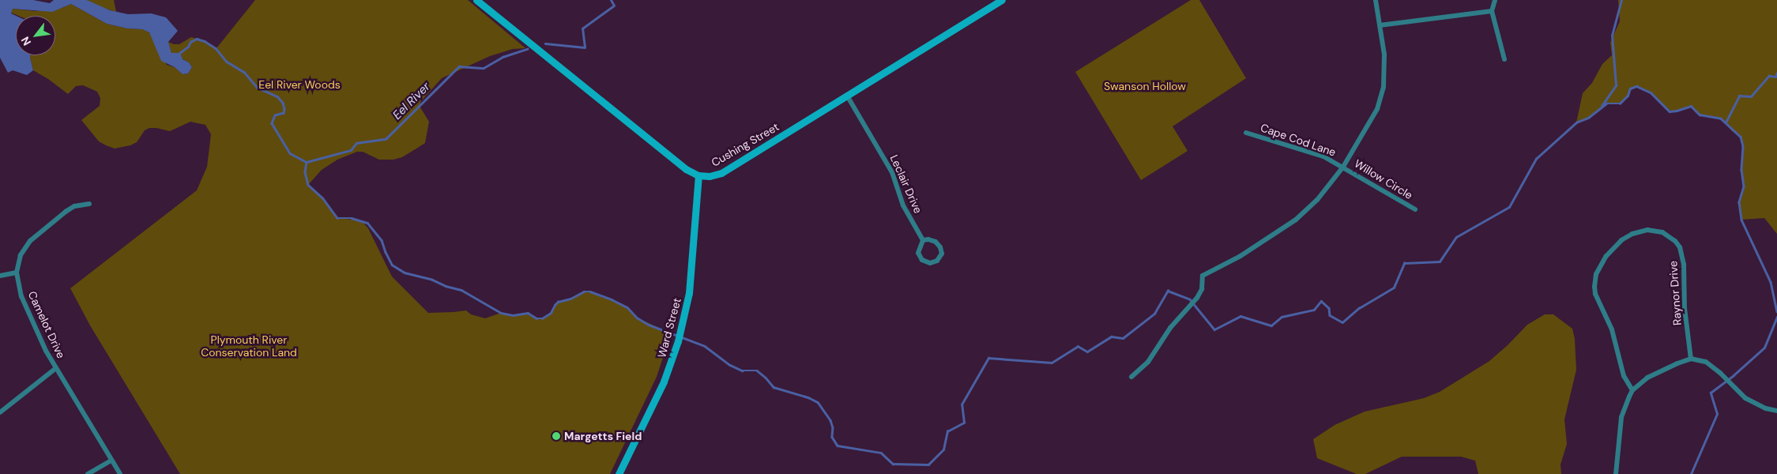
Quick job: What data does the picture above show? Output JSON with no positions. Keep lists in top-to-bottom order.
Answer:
{
  "streets": {
    "street": [
      "Cape Cod Lane",
      "Cushing Street",
      "Willow Circle",
      "Leclair Drive",
      "Raynor Drive",
      "Camelot Drive",
      "Ward Street"
    ]
  },
  "crossings": [
    ["Cape Cod Lane", "Willow Circle"],
    ["Cushing Street", "Leclair Drive"],
    ["Cushing Street", "Ward Street"]
  ],
  "water": ["Eel River"],
  "parks": ["Eel River Woods", "Swanson Hollow", "Plymouth River Conservation Land"],
  "places": ["Margetts Field"],
  "north": "bottom left"
}
